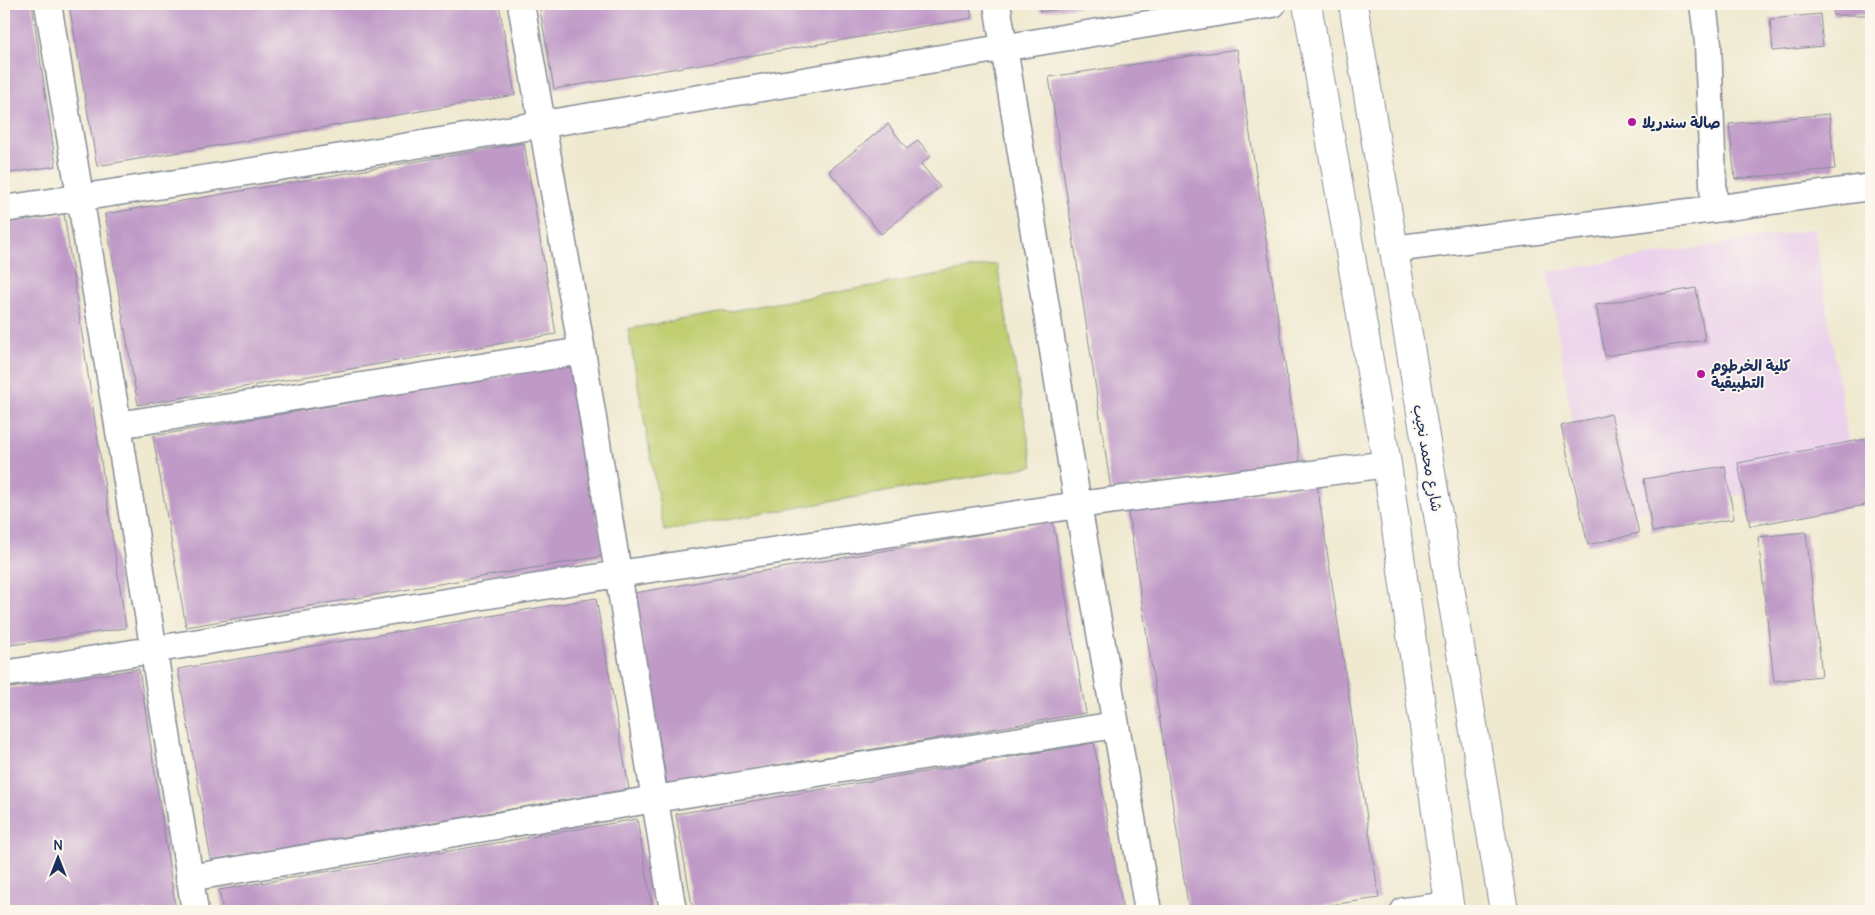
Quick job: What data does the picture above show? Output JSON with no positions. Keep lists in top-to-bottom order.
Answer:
{
  "streets": {
    "main road": ["شارع محمد نجيب"]
  },
  "places": ["صالة سندريلا", "كلية الخرطوم التطبيقية"],
  "north": "top"
}
